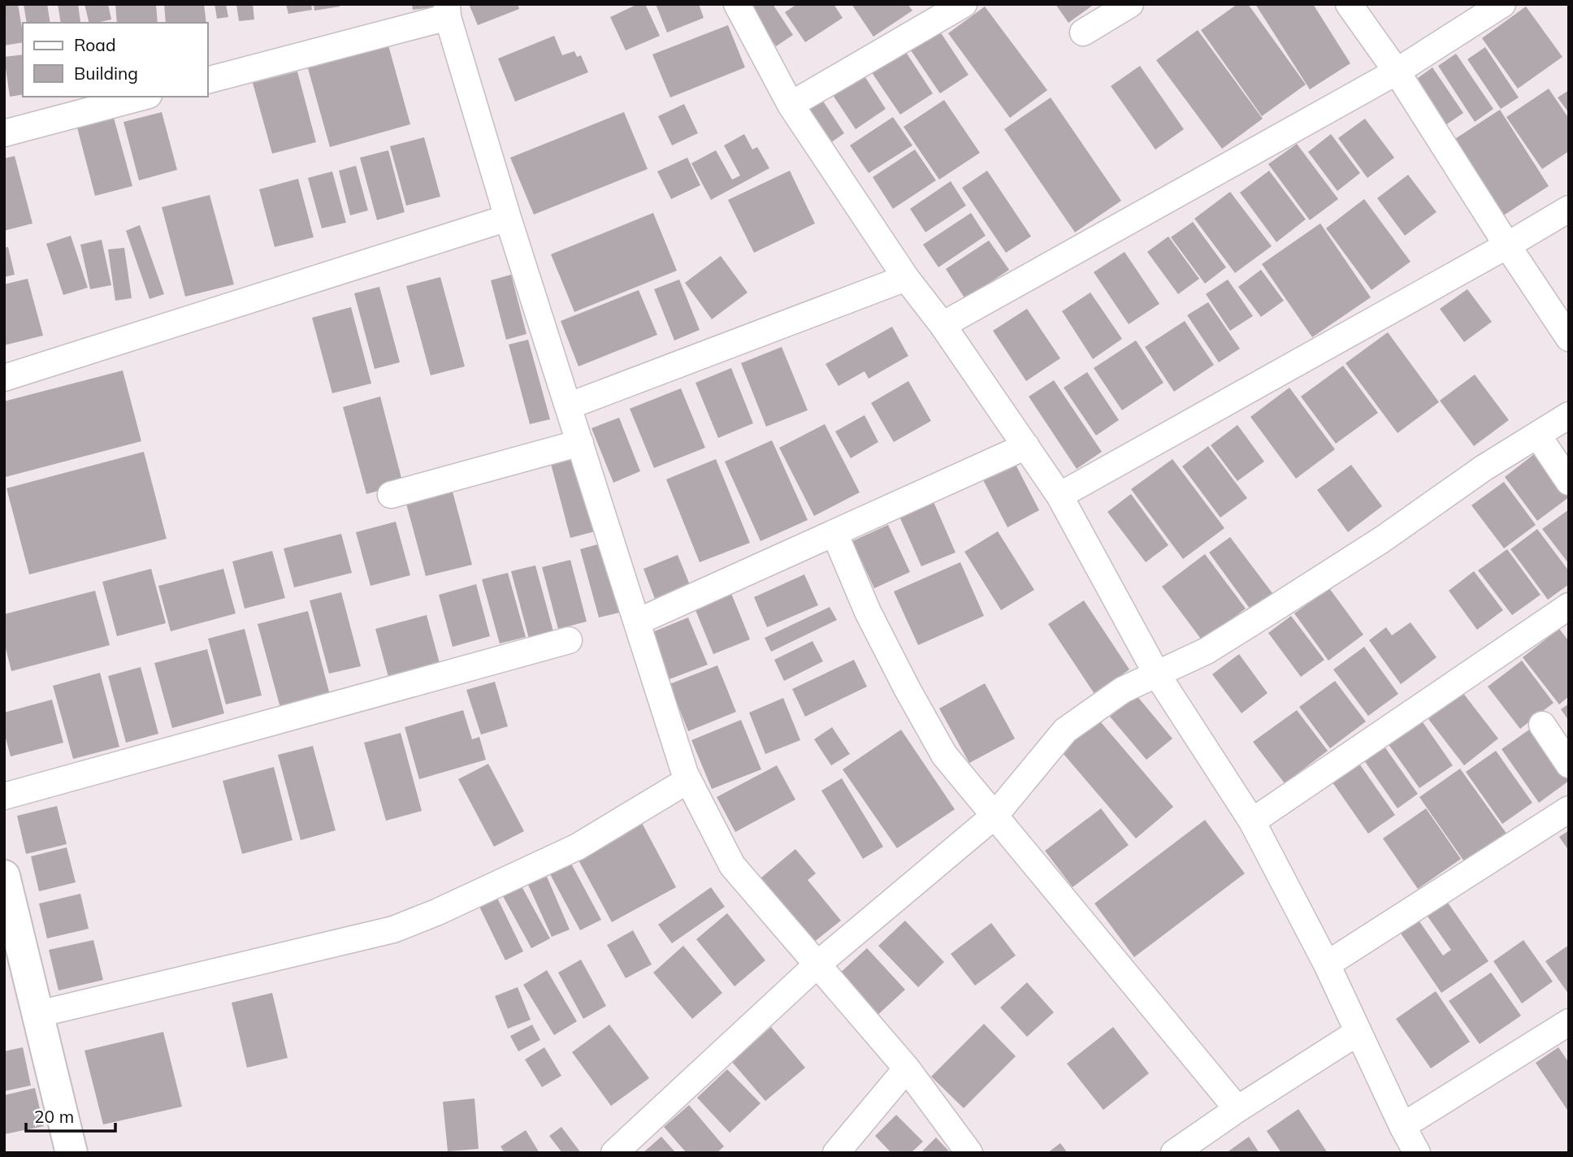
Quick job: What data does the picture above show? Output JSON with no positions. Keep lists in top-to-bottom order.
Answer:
{
  "legend": ["Road", "Building"],
  "scale_bar": "20 m"
}
